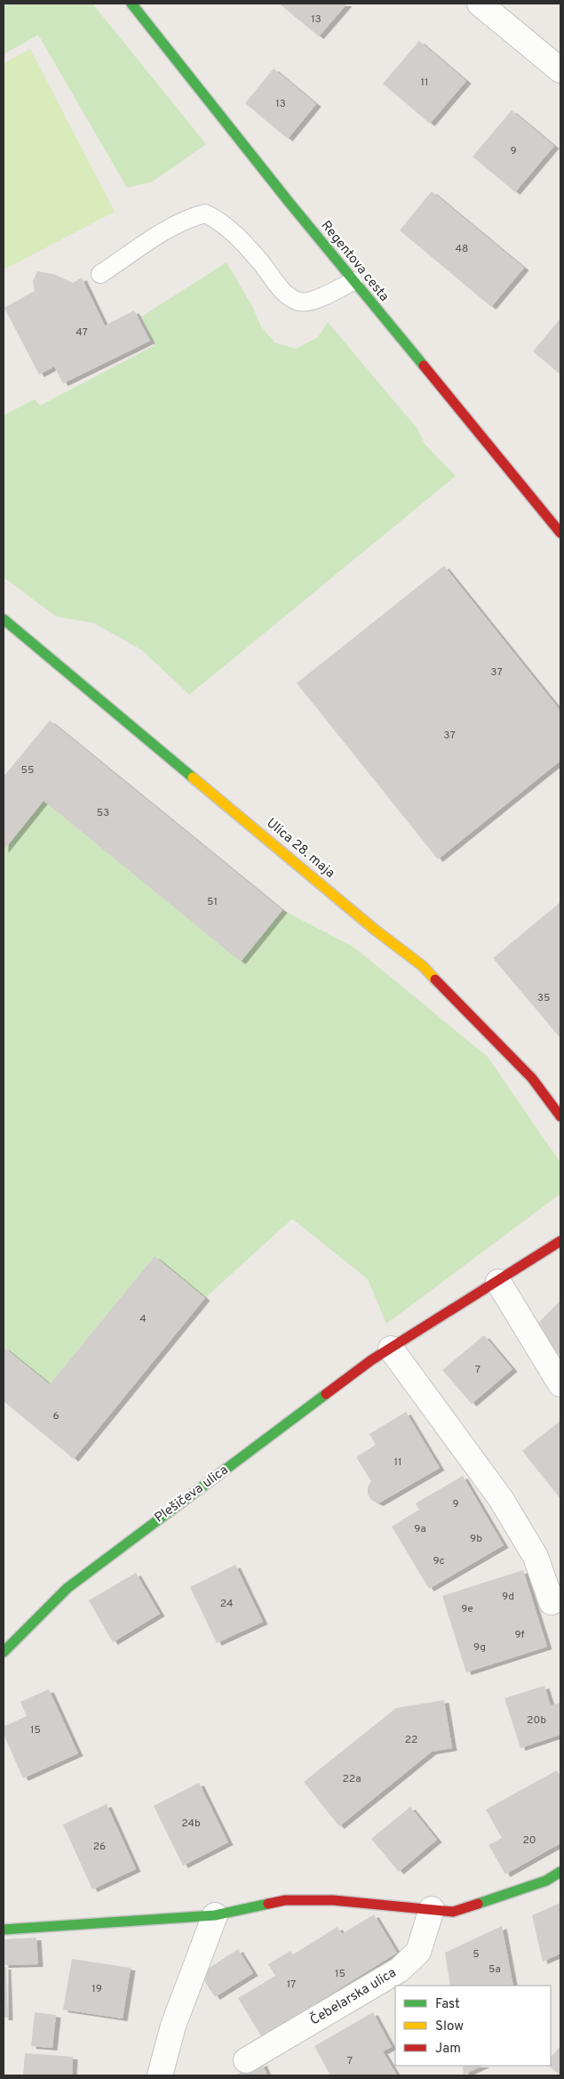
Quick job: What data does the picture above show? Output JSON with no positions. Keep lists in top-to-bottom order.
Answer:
{
  "streets": {
    "street": [
      "Regentova cesta",
      "Ulica 28. maja",
      "Plešičeva ulica",
      "Čebelarska ulica"
    ]
  },
  "house_numbers": [
    "13",
    "11",
    "13",
    "9",
    "48",
    "47",
    "37",
    "37",
    "55",
    "53",
    "51",
    "35",
    "4",
    "7",
    "6",
    "11",
    "9",
    "9a",
    "9b",
    "9c",
    "9d",
    "24",
    "9e",
    "9f",
    "9g",
    "20b",
    "15",
    "22",
    "22a",
    "24b",
    "20",
    "26",
    "5",
    "5a",
    "15",
    "17",
    "19",
    "7"
  ],
  "legend": ["Fast", "Slow", "Jam"]
}
